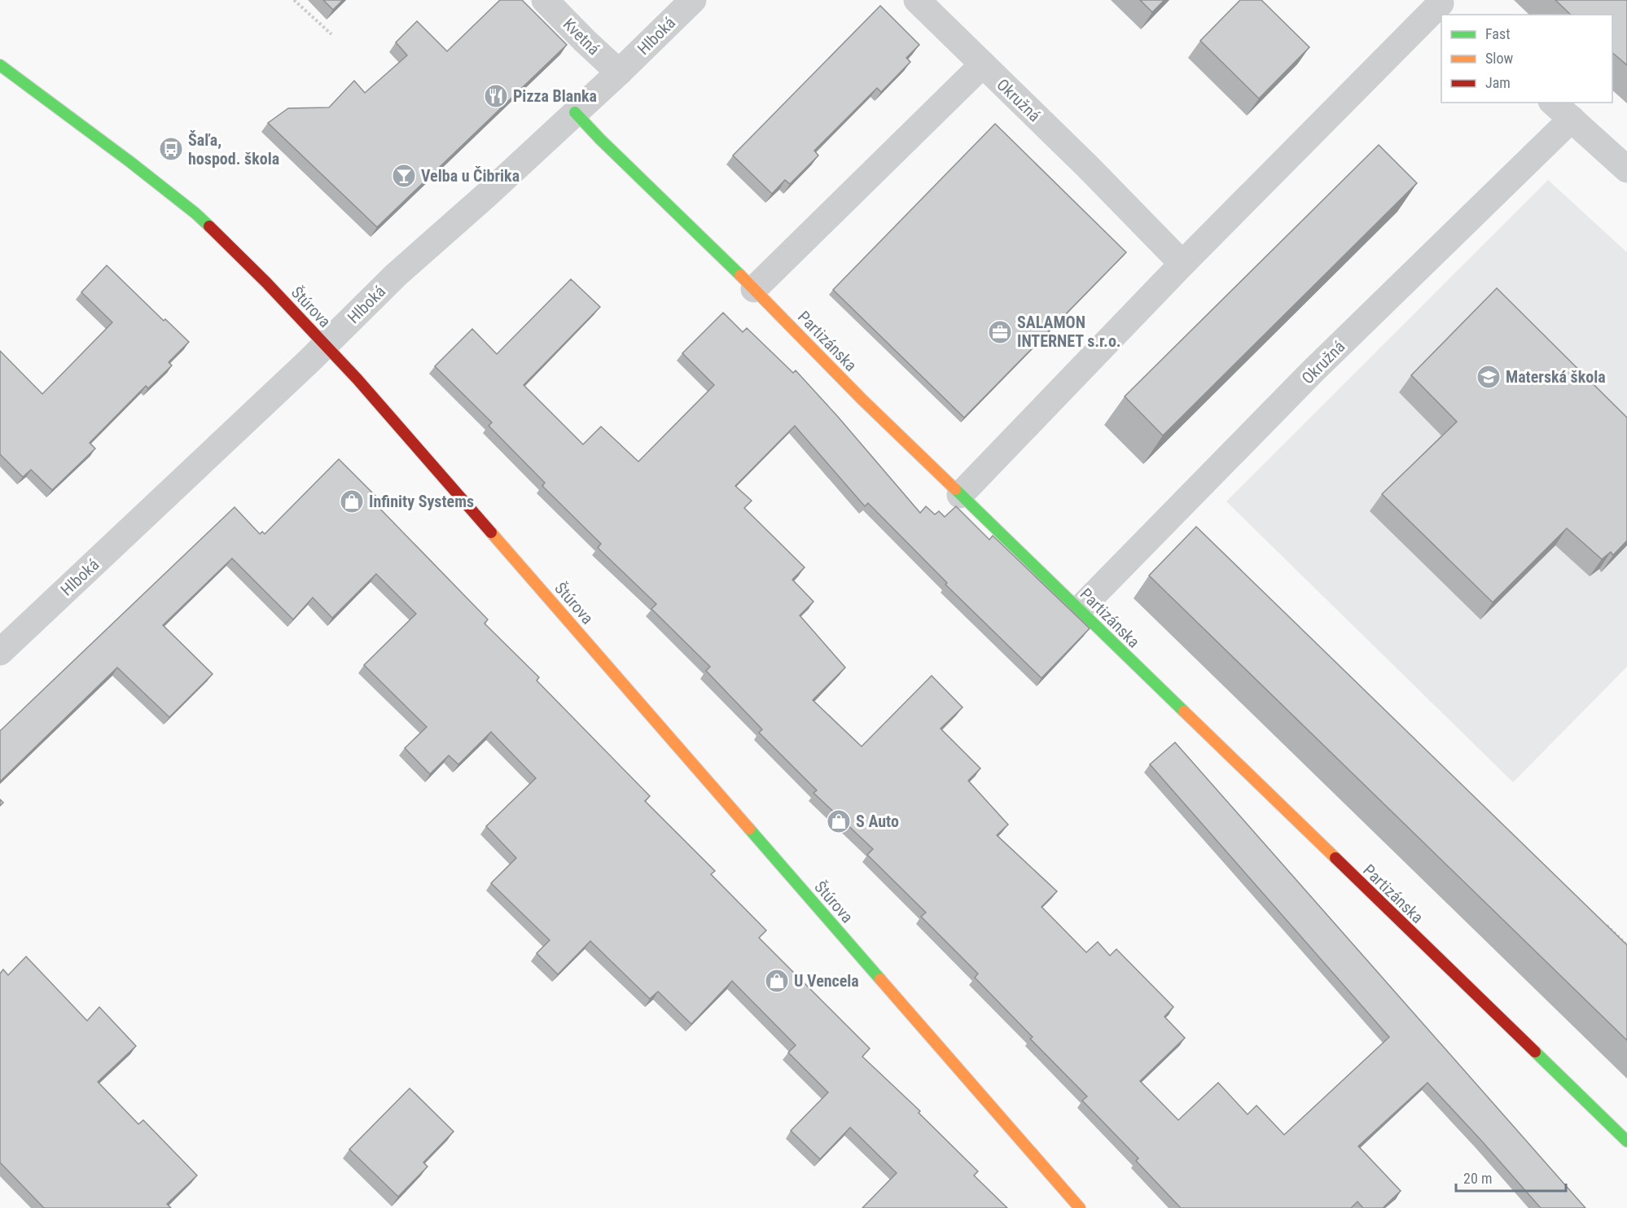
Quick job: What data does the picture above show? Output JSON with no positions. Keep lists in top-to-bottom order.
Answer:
{
  "streets": {
    "main road": ["Štúrova", "Partizánska"],
    "street": ["Hlboká", "Kvetná", "Okružná"]
  },
  "crossings": [
    ["Hlboká", "Kvetná"],
    ["Hlboká", "Štúrova"],
    ["Hlboká", "Partizánska"],
    ["Okružná", "Partizánska"]
  ],
  "places": {
    "restaurant": ["Pizza Blanka"],
    "bus stop": ["Šaľa, hospod. škola"],
    "bar": ["Velba u Čibrika"],
    "office": ["SALAMON INTERNET s.r.o."],
    "school or university": ["Materská škola"],
    "shop": ["Infinity Systems", "S Auto", "U Vencela"]
  },
  "legend": ["Fast", "Slow", "Jam"],
  "scale_bar": "20 m"
}
